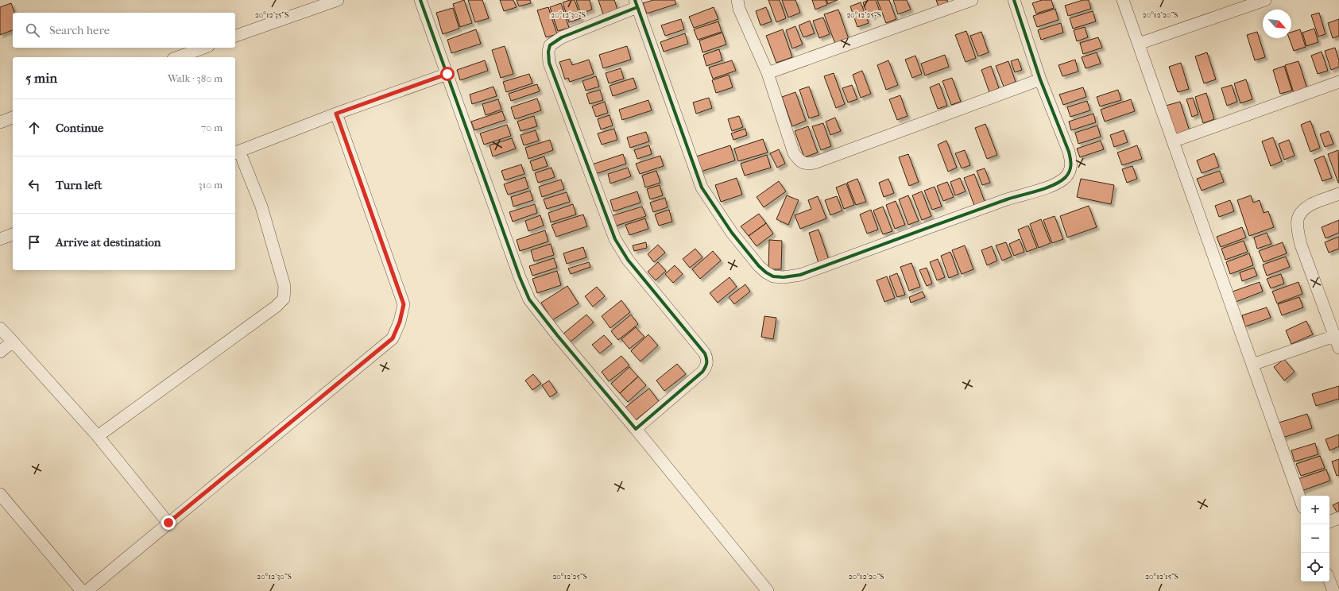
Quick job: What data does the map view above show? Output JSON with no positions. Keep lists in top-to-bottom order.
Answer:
{
  "north": "bottom right",
  "page": {
    "search": "Search here",
    "heading": ["5 min", "Walk · 380 m"],
    "list": [
      ["Continue", "70 m"],
      ["Turn left", "310 m"],
      "Arrive at destination"
    ],
    "map_buttons": ["+", "−"]
  },
  "coordinates": [
    "20°12'35\"S",
    "20°12'30\"S",
    "20°12'25\"S",
    "20°12'20\"S",
    "20°12'15\"S"
  ]
}
